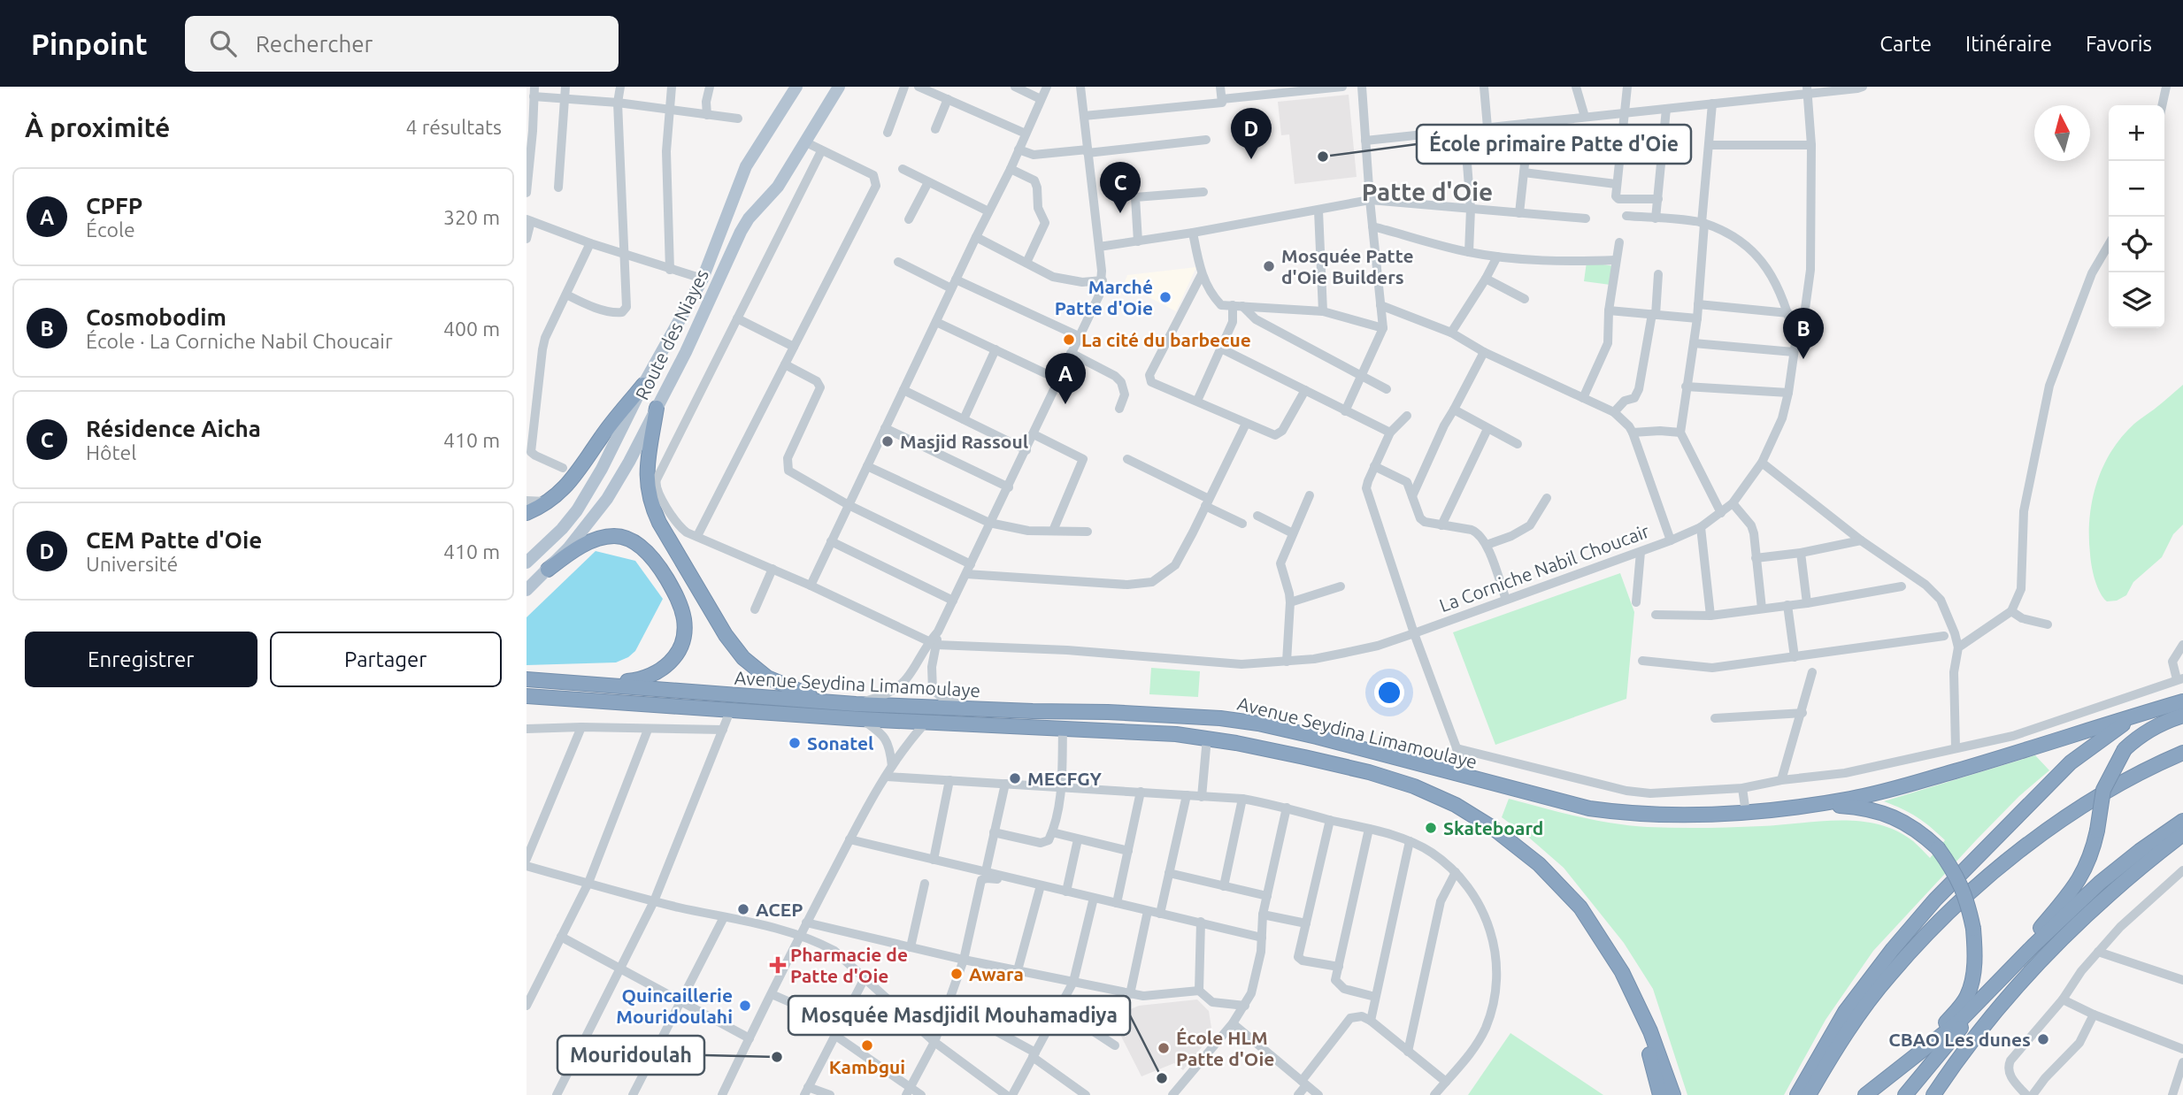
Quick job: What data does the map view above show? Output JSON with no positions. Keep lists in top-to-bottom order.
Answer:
{
  "streets": {
    "highway": ["Avenue Seydina Limamoulaye"],
    "main road": ["Route des Niayes"],
    "street": ["La Corniche Nabil Choucair"]
  },
  "districts": ["Patte d'Oie"],
  "places": {
    "other": [
      "École primaire Patte d'Oie",
      "Mosquée Patte d'Oie Builders",
      "Marché Patte d'Oie",
      "La cité du barbecue",
      "Masjid Rassoul",
      "Sonatel",
      "MECFGY",
      "Skateboard",
      "ACEP",
      "Awara",
      "Quincaillerie Mouridoulahi",
      "CBAO Les dunes",
      "Kambgui",
      "École HLM Patte d'Oie",
      "Mouridoulah",
      "Mosquée Masdjidil Mouhamadiya"
    ],
    "health": ["Pharmacie de Patte d'Oie"]
  },
  "north": "top",
  "page": {
    "header": "Pinpoint",
    "search": "Rechercher",
    "nav": ["Carte", "Itinéraire", "Favoris"],
    "heading": ["À proximité", "4 résultats"],
    "map_buttons": ["+", "−"],
    "pins": [
      "D",
      "C",
      "B",
      "A"
    ],
    "list": [
      {
        "mark": "A",
        "name": "CPFP",
        "note": "École",
        "value": "320 m"
      },
      {
        "mark": "B",
        "name": "Cosmobodim",
        "note": "École · La Corniche Nabil Choucair",
        "value": "400 m"
      },
      {
        "mark": "C",
        "name": "Résidence Aicha",
        "note": "Hôtel",
        "value": "410 m"
      },
      {
        "mark": "D",
        "name": "CEM Patte d'Oie",
        "note": "Université",
        "value": "410 m"
      }
    ],
    "buttons": ["Enregistrer", "Partager"]
  }
}
